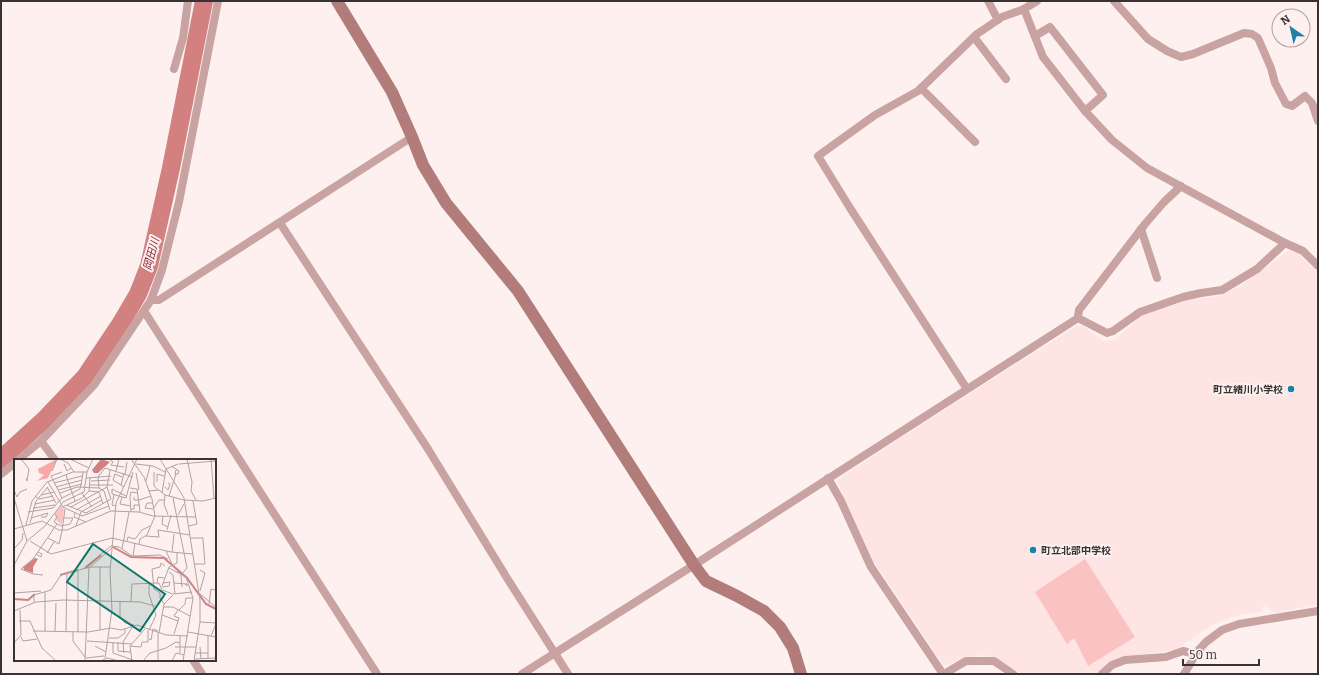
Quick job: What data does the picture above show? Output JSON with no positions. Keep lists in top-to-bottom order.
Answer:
{
  "water": ["岡田川"],
  "places": ["町立緒川小学校", "町立北部中学校"],
  "scale_bar": "50 m",
  "north": "top left"
}
